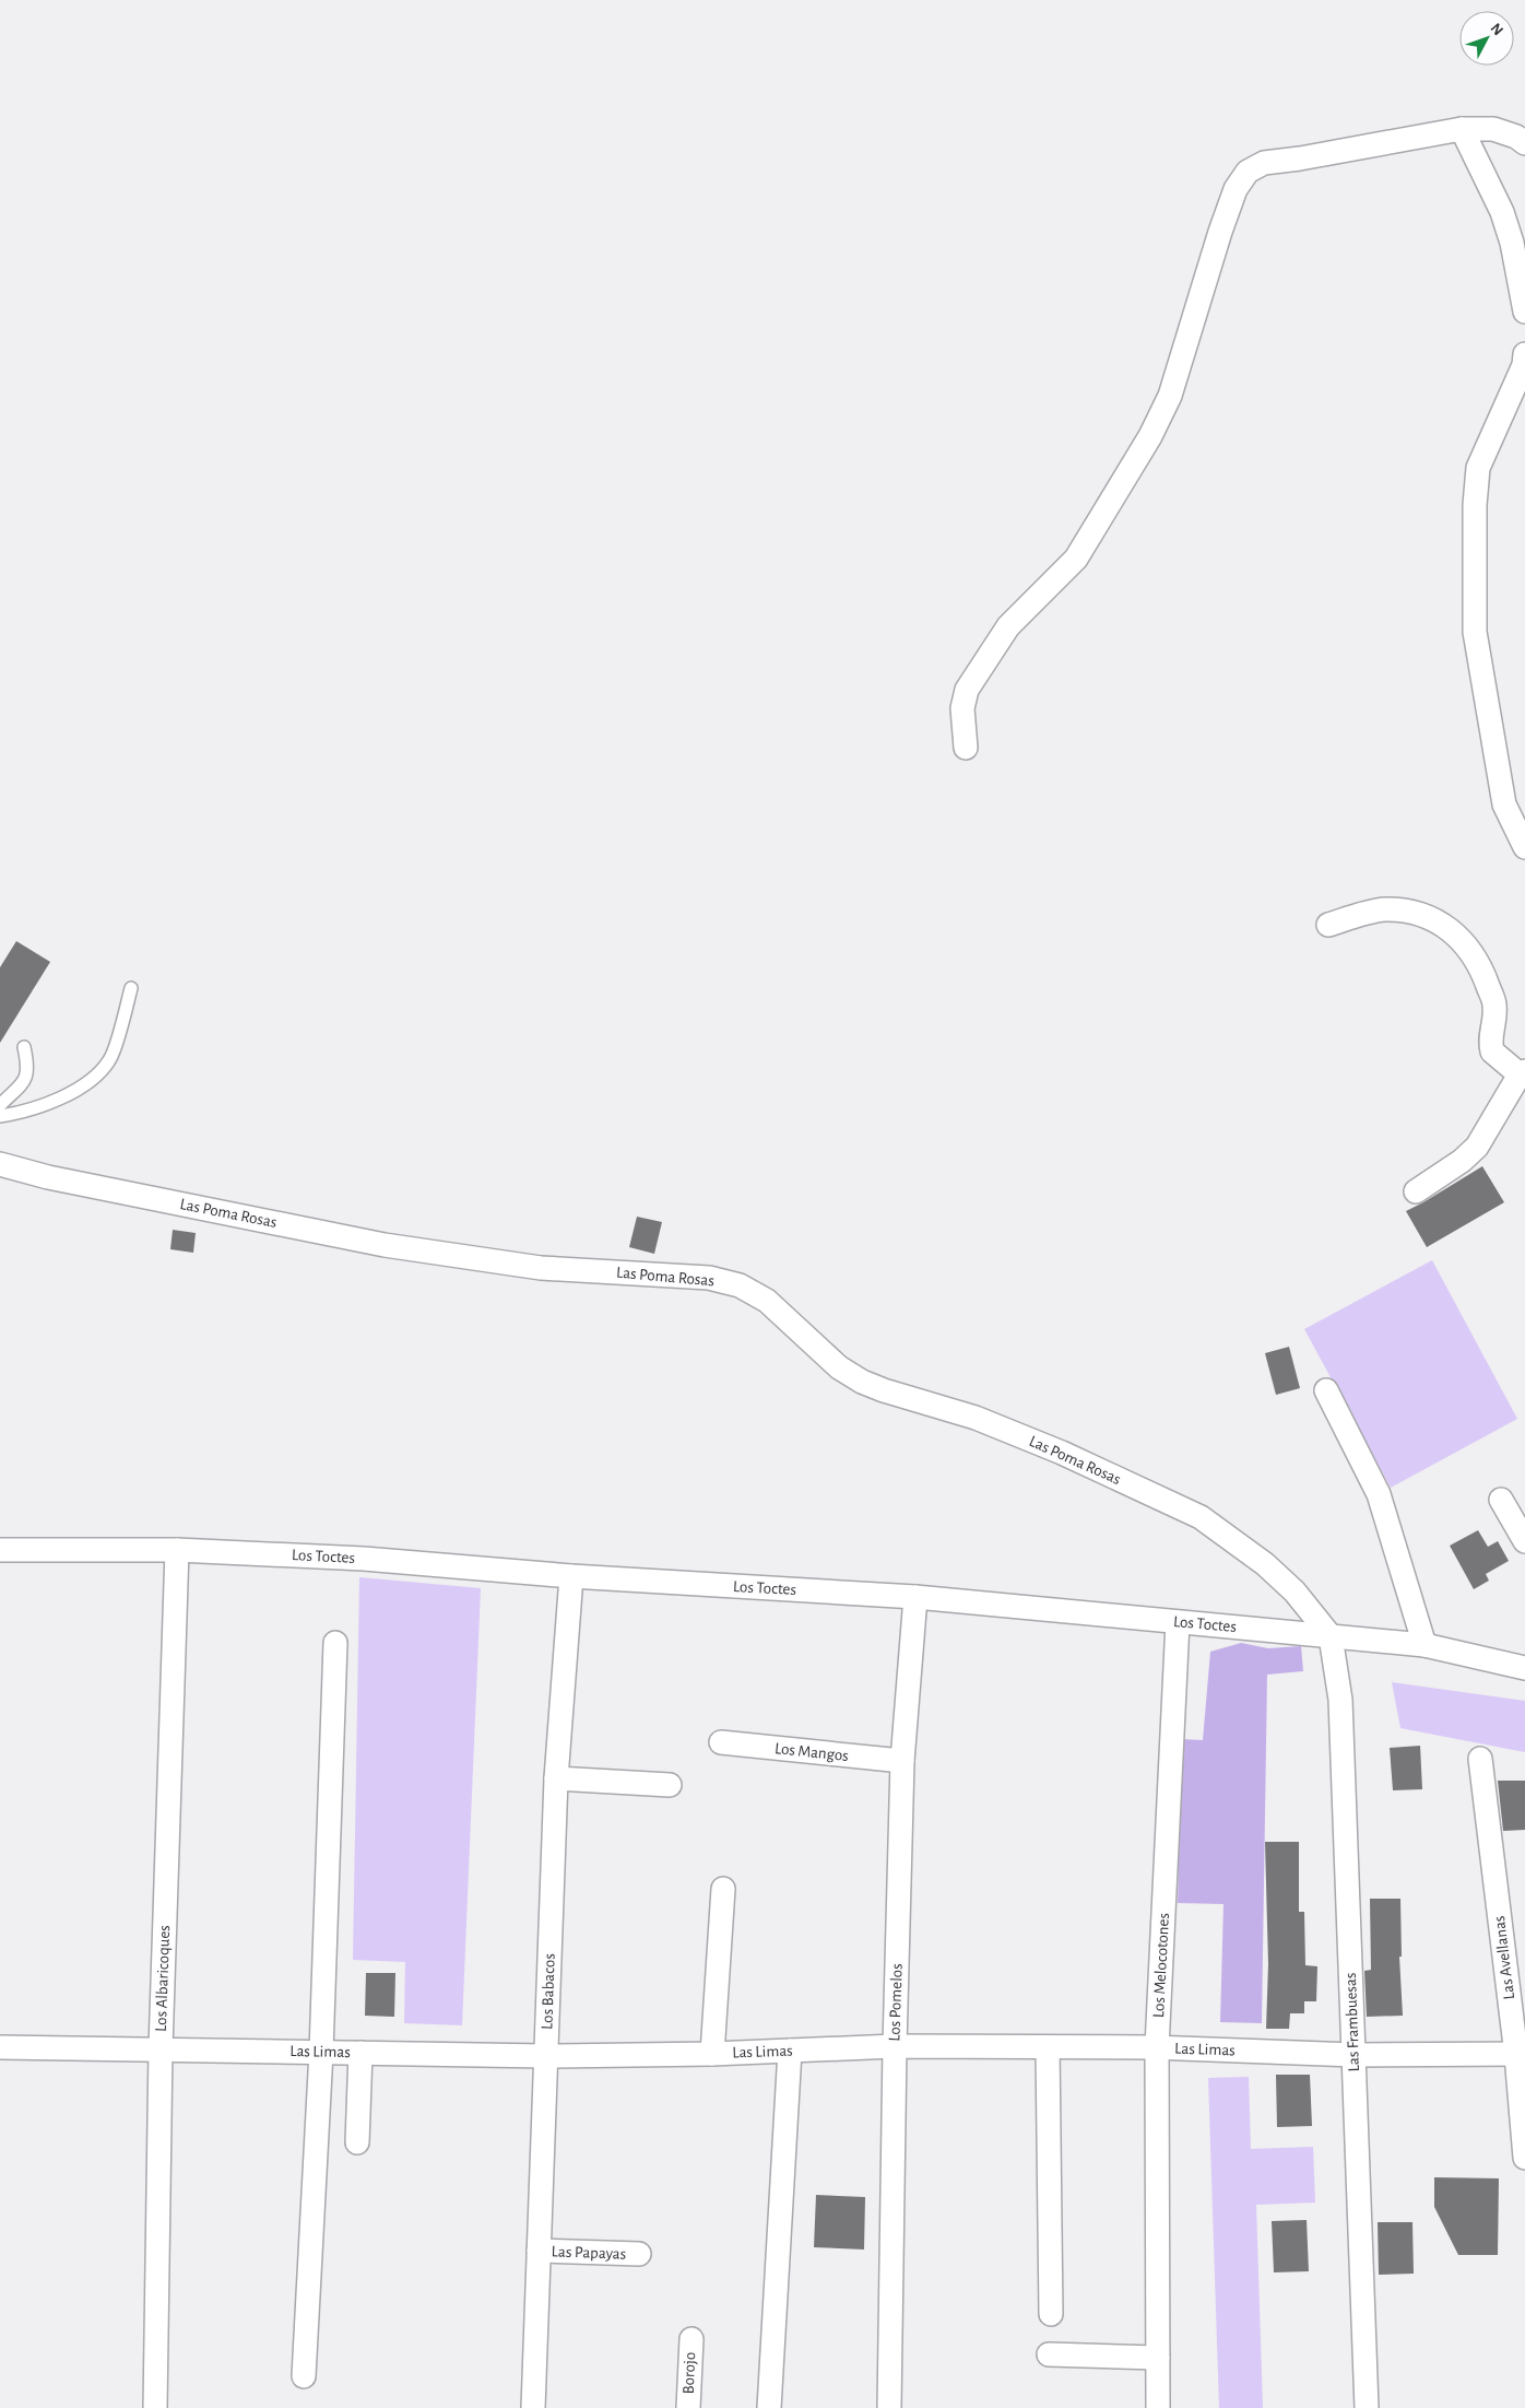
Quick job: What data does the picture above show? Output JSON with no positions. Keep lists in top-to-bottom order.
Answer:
{
  "streets": {
    "street": [
      "Las Poma Rosas",
      "Los Toctes",
      "Los Mangos",
      "Las Avellanas",
      "Los Melocotones",
      "Los Albaricoques",
      "Los Babacos",
      "Los Pomelos",
      "Las Frambuesas",
      "Las Limas",
      "Las Papayas",
      "Borojo"
    ]
  },
  "crossings": [
    ["Las Poma Rosas", "Los Toctes"],
    ["Las Poma Rosas", "Las Frambuesas"],
    ["Los Toctes", "Los Melocotones"],
    ["Los Toctes", "Los Albaricoques"],
    ["Los Toctes", "Los Babacos"],
    ["Los Toctes", "Los Pomelos"],
    ["Los Toctes", "Las Frambuesas"],
    ["Los Mangos", "Los Pomelos"],
    ["Las Avellanas", "Las Limas"],
    ["Los Melocotones", "Las Limas"],
    ["Los Albaricoques", "Las Limas"],
    ["Los Babacos", "Las Limas"],
    ["Los Babacos", "Las Papayas"],
    ["Los Pomelos", "Las Limas"],
    ["Las Frambuesas", "Las Limas"]
  ],
  "north": "top right"
}
